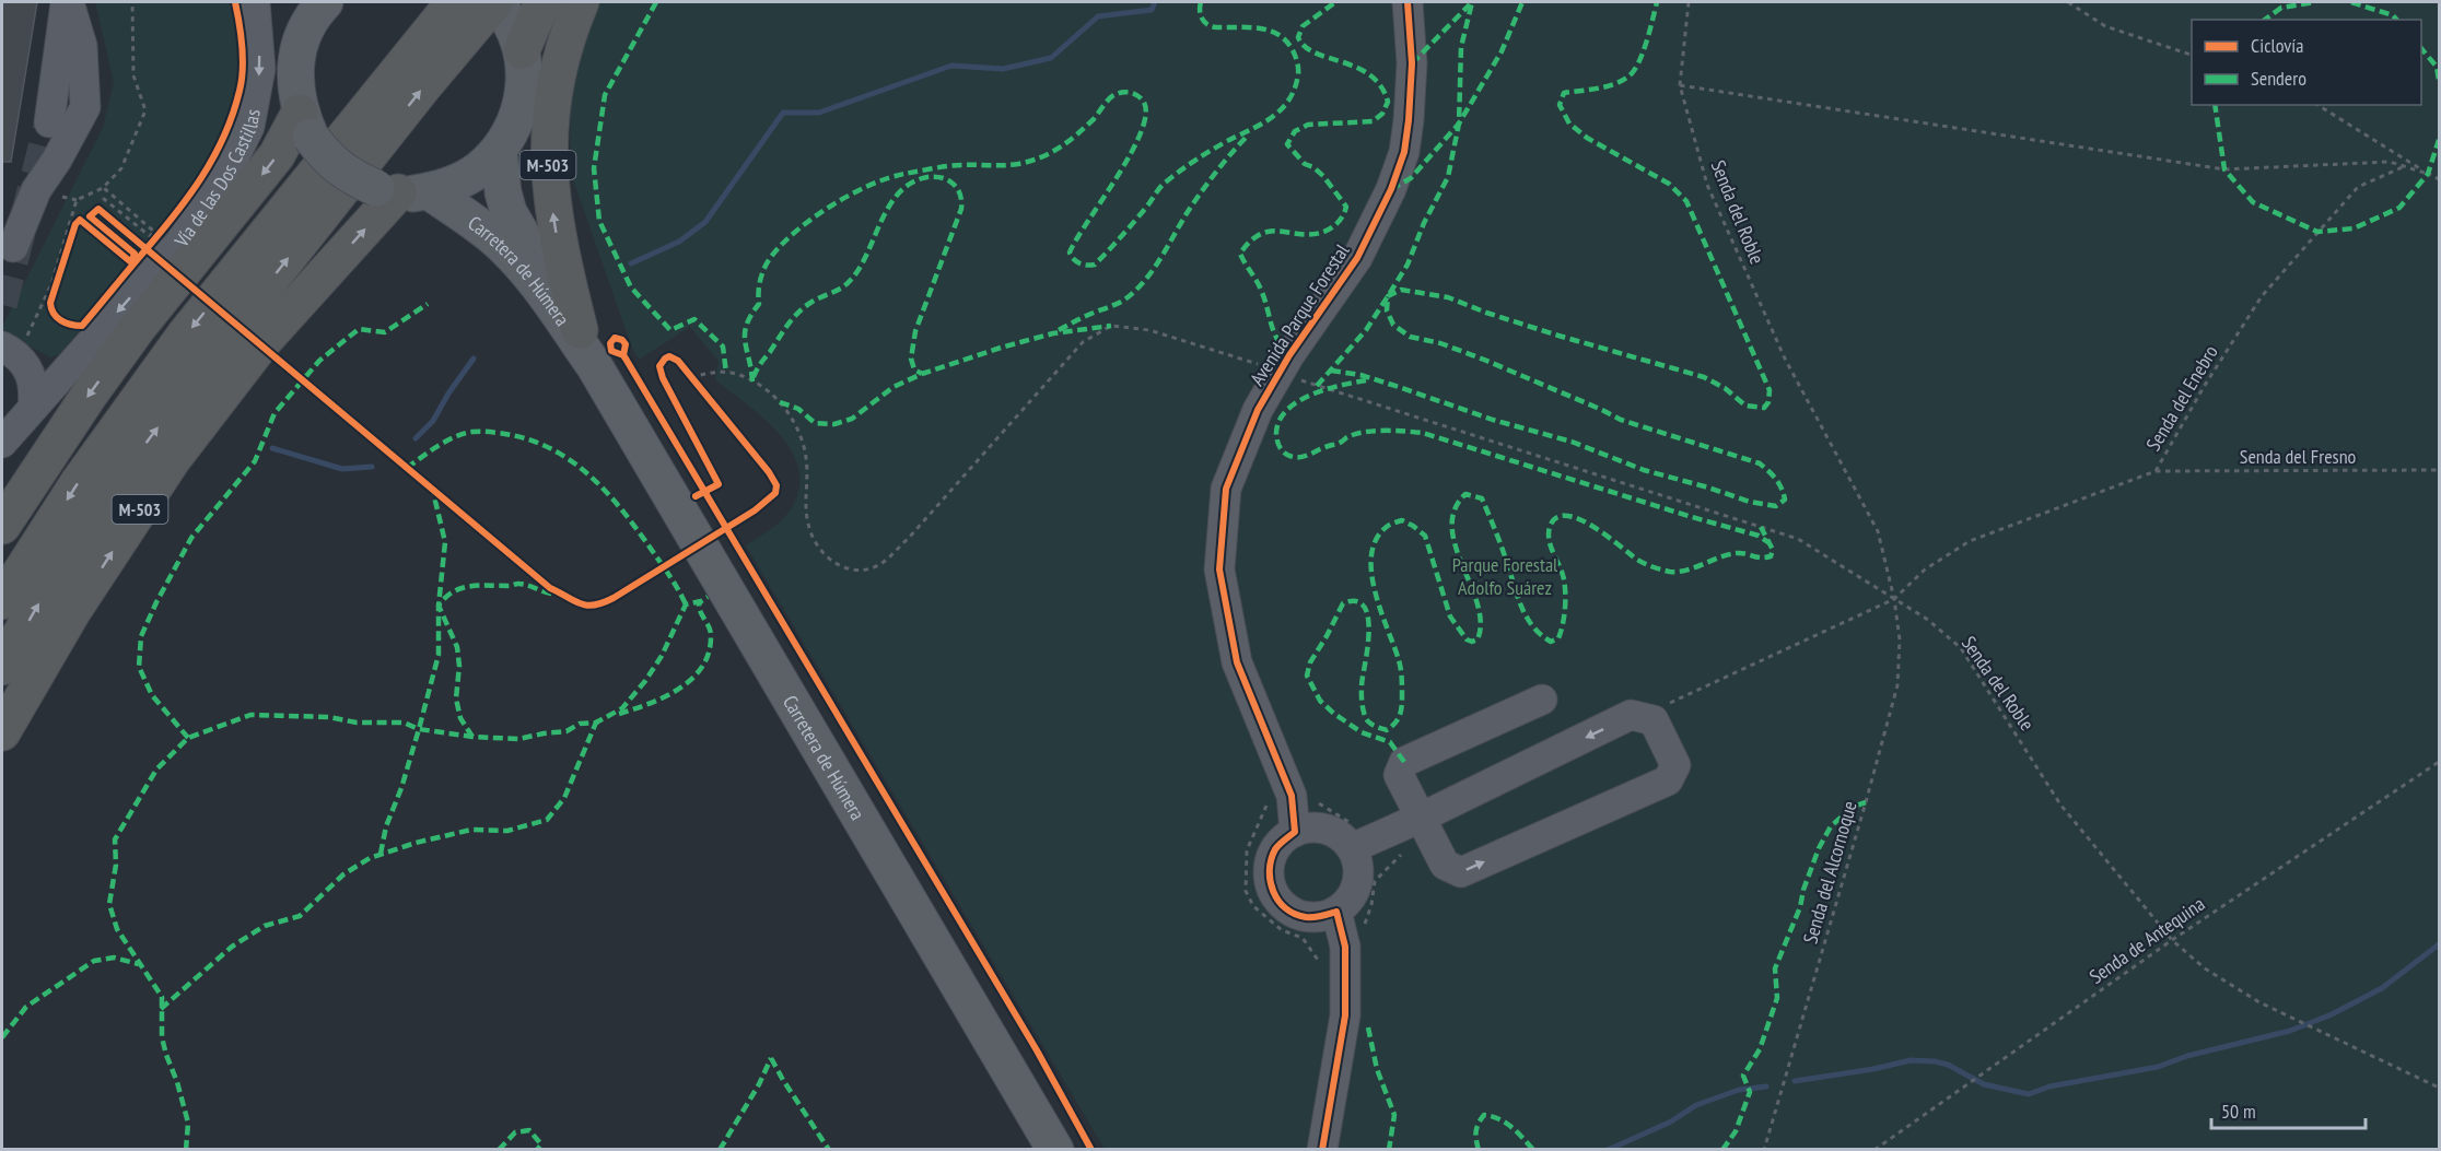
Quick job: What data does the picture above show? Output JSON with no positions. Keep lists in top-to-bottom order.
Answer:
{
  "streets": {
    "highway": ["M-503"],
    "main road": ["Carretera de Húmera"],
    "street": ["Vía de las Dos Castillas", "Avenida Parque Forestal"],
    "path": [
      "Senda del Roble",
      "Senda del Enebro",
      "Senda del Fresno",
      "Senda del Alcornoque",
      "Senda de Antequina"
    ]
  },
  "crossings": [
    ["M-503", "Carretera de Húmera"],
    ["Senda del Roble", "Senda del Enebro"],
    ["Senda del Roble", "Senda del Alcornoque"],
    ["Senda del Roble", "Senda de Antequina"],
    ["Senda del Enebro", "Senda del Fresno"],
    ["Senda del Enebro", "Senda del Alcornoque"]
  ],
  "parks": ["Parque Forestal Adolfo Suárez"],
  "legend": ["Ciclovía", "Sendero"],
  "scale_bar": "50 m"
}
